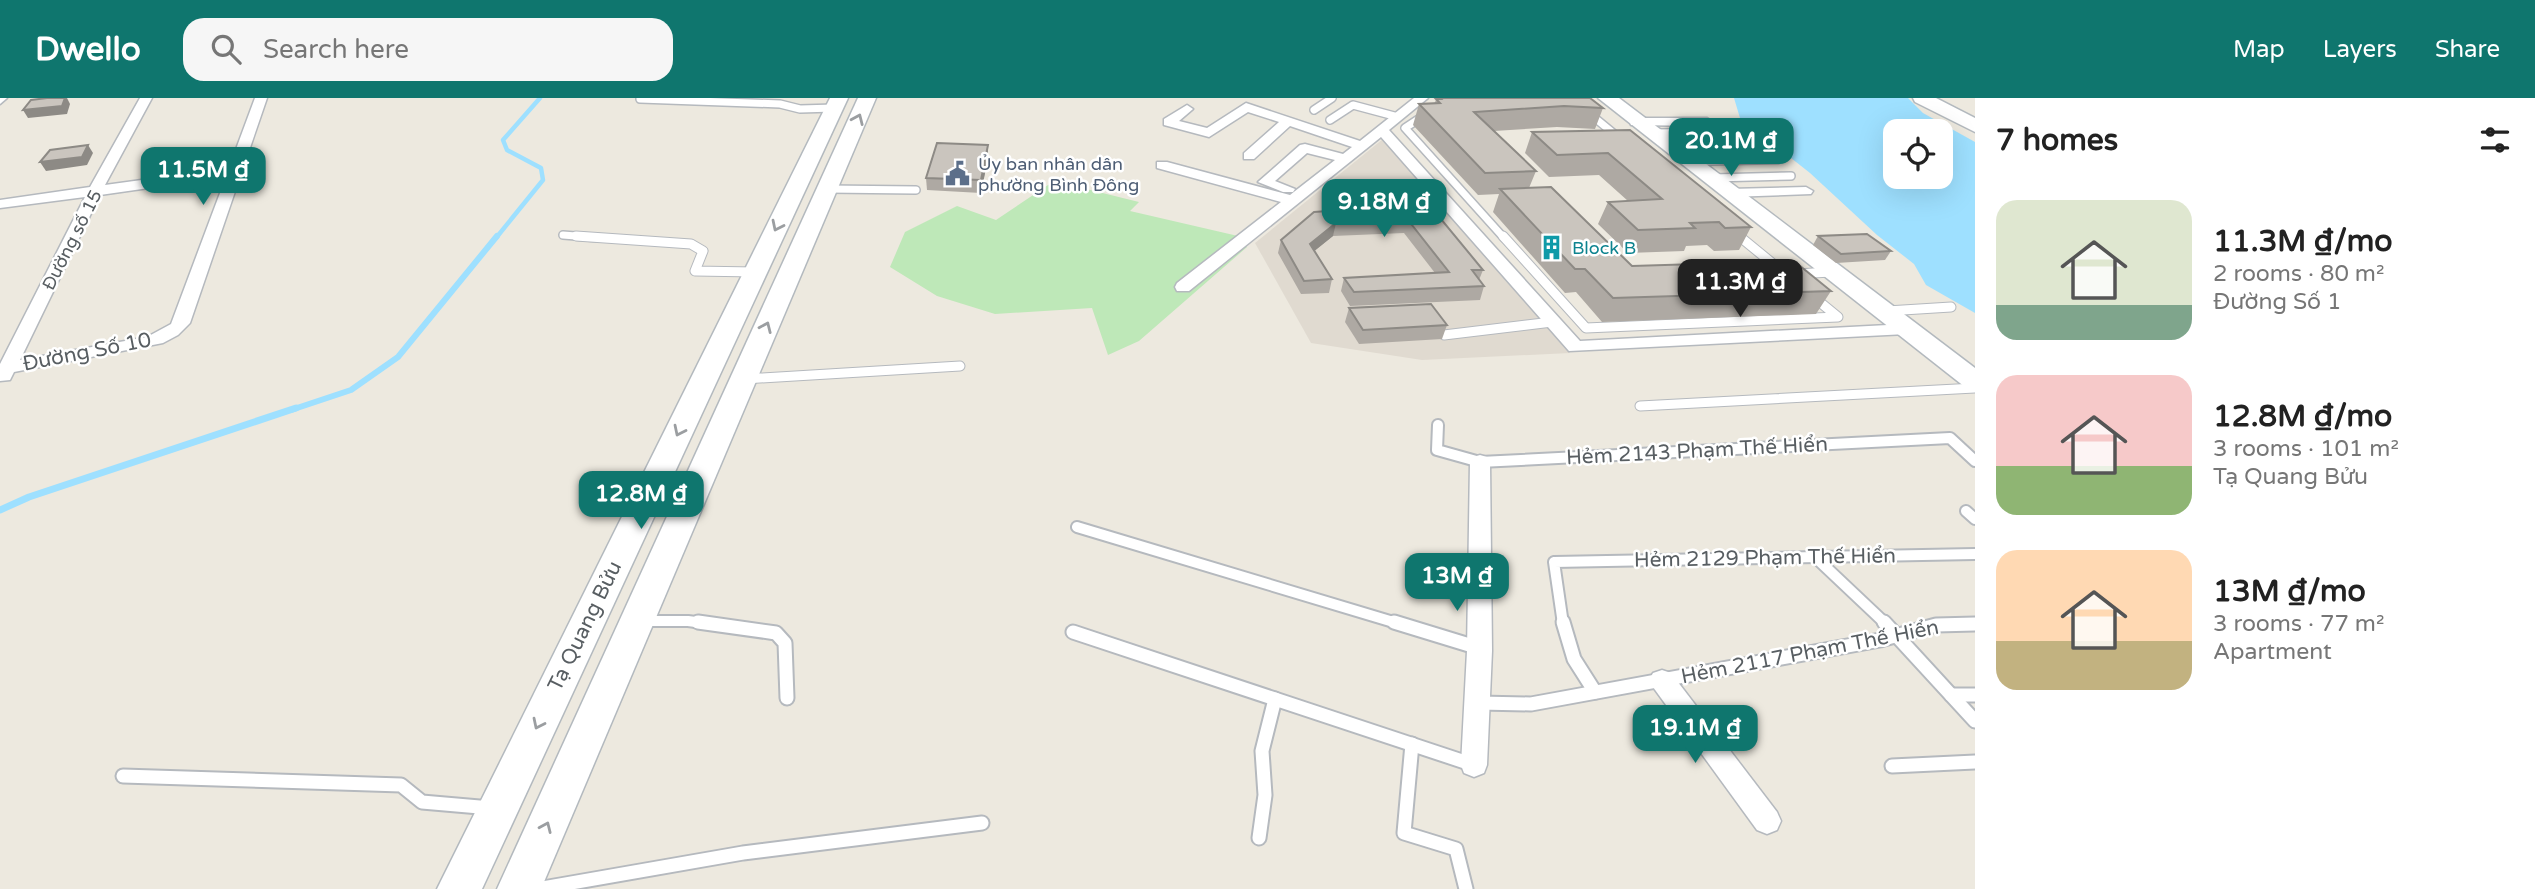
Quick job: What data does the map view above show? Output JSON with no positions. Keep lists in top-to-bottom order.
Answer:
{
  "streets": {
    "street": ["Đường số 15", "Đường Số 10", "Tạ Quang Bửu"],
    "lane": ["Hẻm 2143 Phạm Thế Hiển", "Hẻm 2129 Phạm Thế Hiển", "Hẻm 2117 Phạm Thế Hiển"]
  },
  "crossings": [
    ["Đường số 15", "Đường Số 10"],
    ["Hẻm 2129 Phạm Thế Hiển", "Hẻm 2117 Phạm Thế Hiển"]
  ],
  "places": {
    "public building": ["Ủy ban nhân dân phường Bình Đông"],
    "building": ["Block B"]
  },
  "page": {
    "header": "Dwello",
    "search": "Search here",
    "nav": ["Map", "Layers", "Share"],
    "heading": "7 homes",
    "price": [
      "20.1M ₫",
      "11.5M ₫",
      "9.18M ₫",
      "11.3M ₫",
      "12.8M ₫",
      "13M ₫",
      "19.1M ₫"
    ],
    "list": [
      {
        "name": "11.3M ₫/mo",
        "note": "2 rooms · 80 m² · Đường Số 1"
      },
      {
        "name": "12.8M ₫/mo",
        "note": "3 rooms · 101 m² · Tạ Quang Bửu"
      },
      {
        "name": "13M ₫/mo",
        "note": "3 rooms · 77 m² · Apartment"
      }
    ]
  }
}
